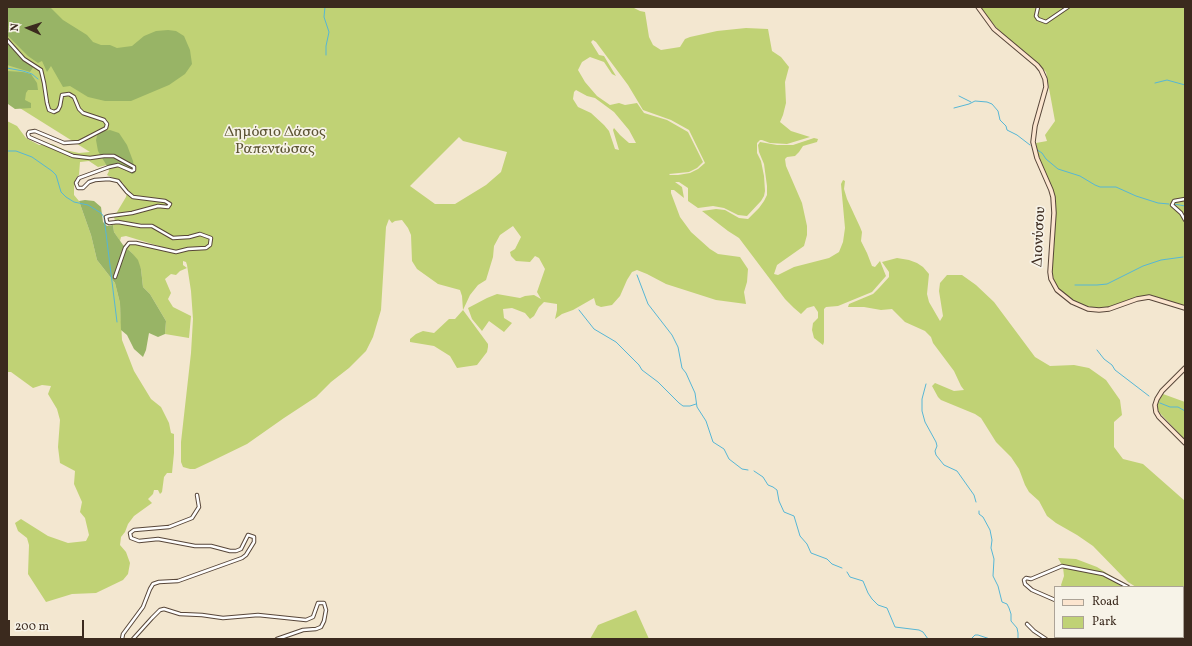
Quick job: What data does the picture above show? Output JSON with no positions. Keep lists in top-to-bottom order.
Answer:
{
  "streets": {
    "main road": ["Διονύσου"]
  },
  "parks": ["Δημόσιο Δάσος Ραπεντώσας"],
  "legend": ["Road", "Park"],
  "scale_bar": "200 m",
  "north": "left"
}
